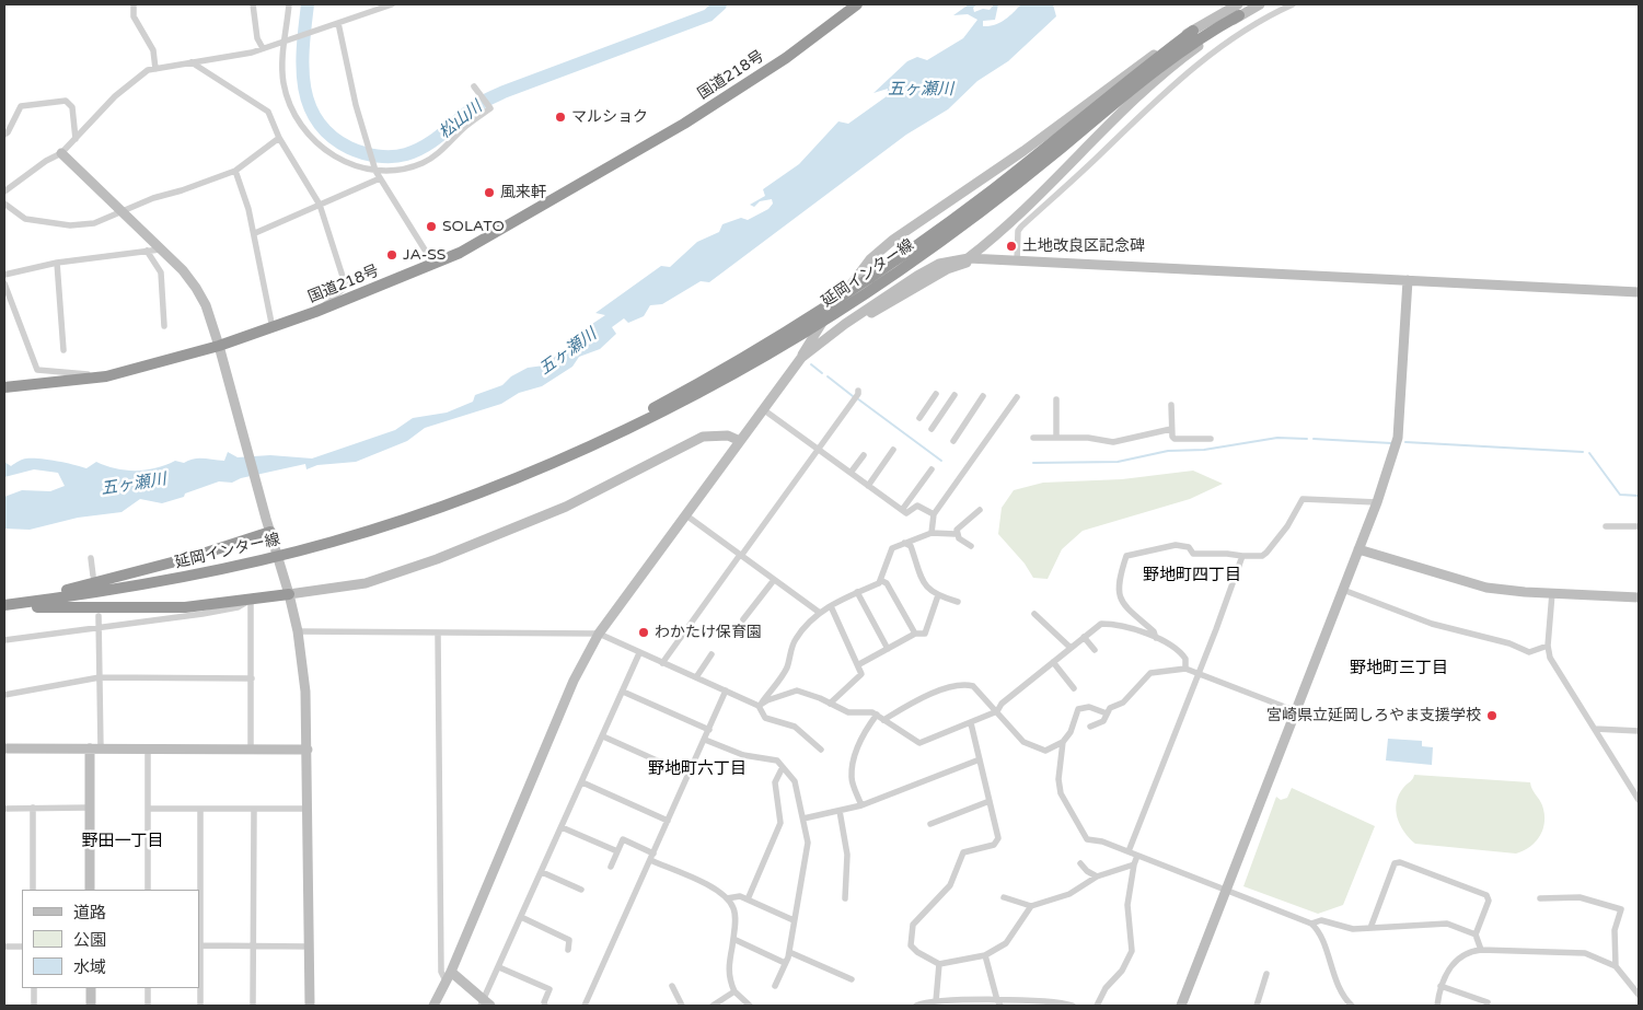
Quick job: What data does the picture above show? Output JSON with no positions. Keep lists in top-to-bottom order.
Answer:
{
  "streets": {
    "highway": ["国道218号", "延岡インター線"]
  },
  "districts": [
    "野地町四丁目",
    "野地町三丁目",
    "野地町六丁目",
    "野田一丁目"
  ],
  "water": ["五ヶ瀬川", "松山川"],
  "places": [
    "マルショク",
    "風来軒",
    "SOLATO",
    "土地改良区記念碑",
    "JA-SS",
    "わかたけ保育園",
    "宮崎県立延岡しろやま支援学校"
  ],
  "legend": ["道路", "公園", "水域"]
}
